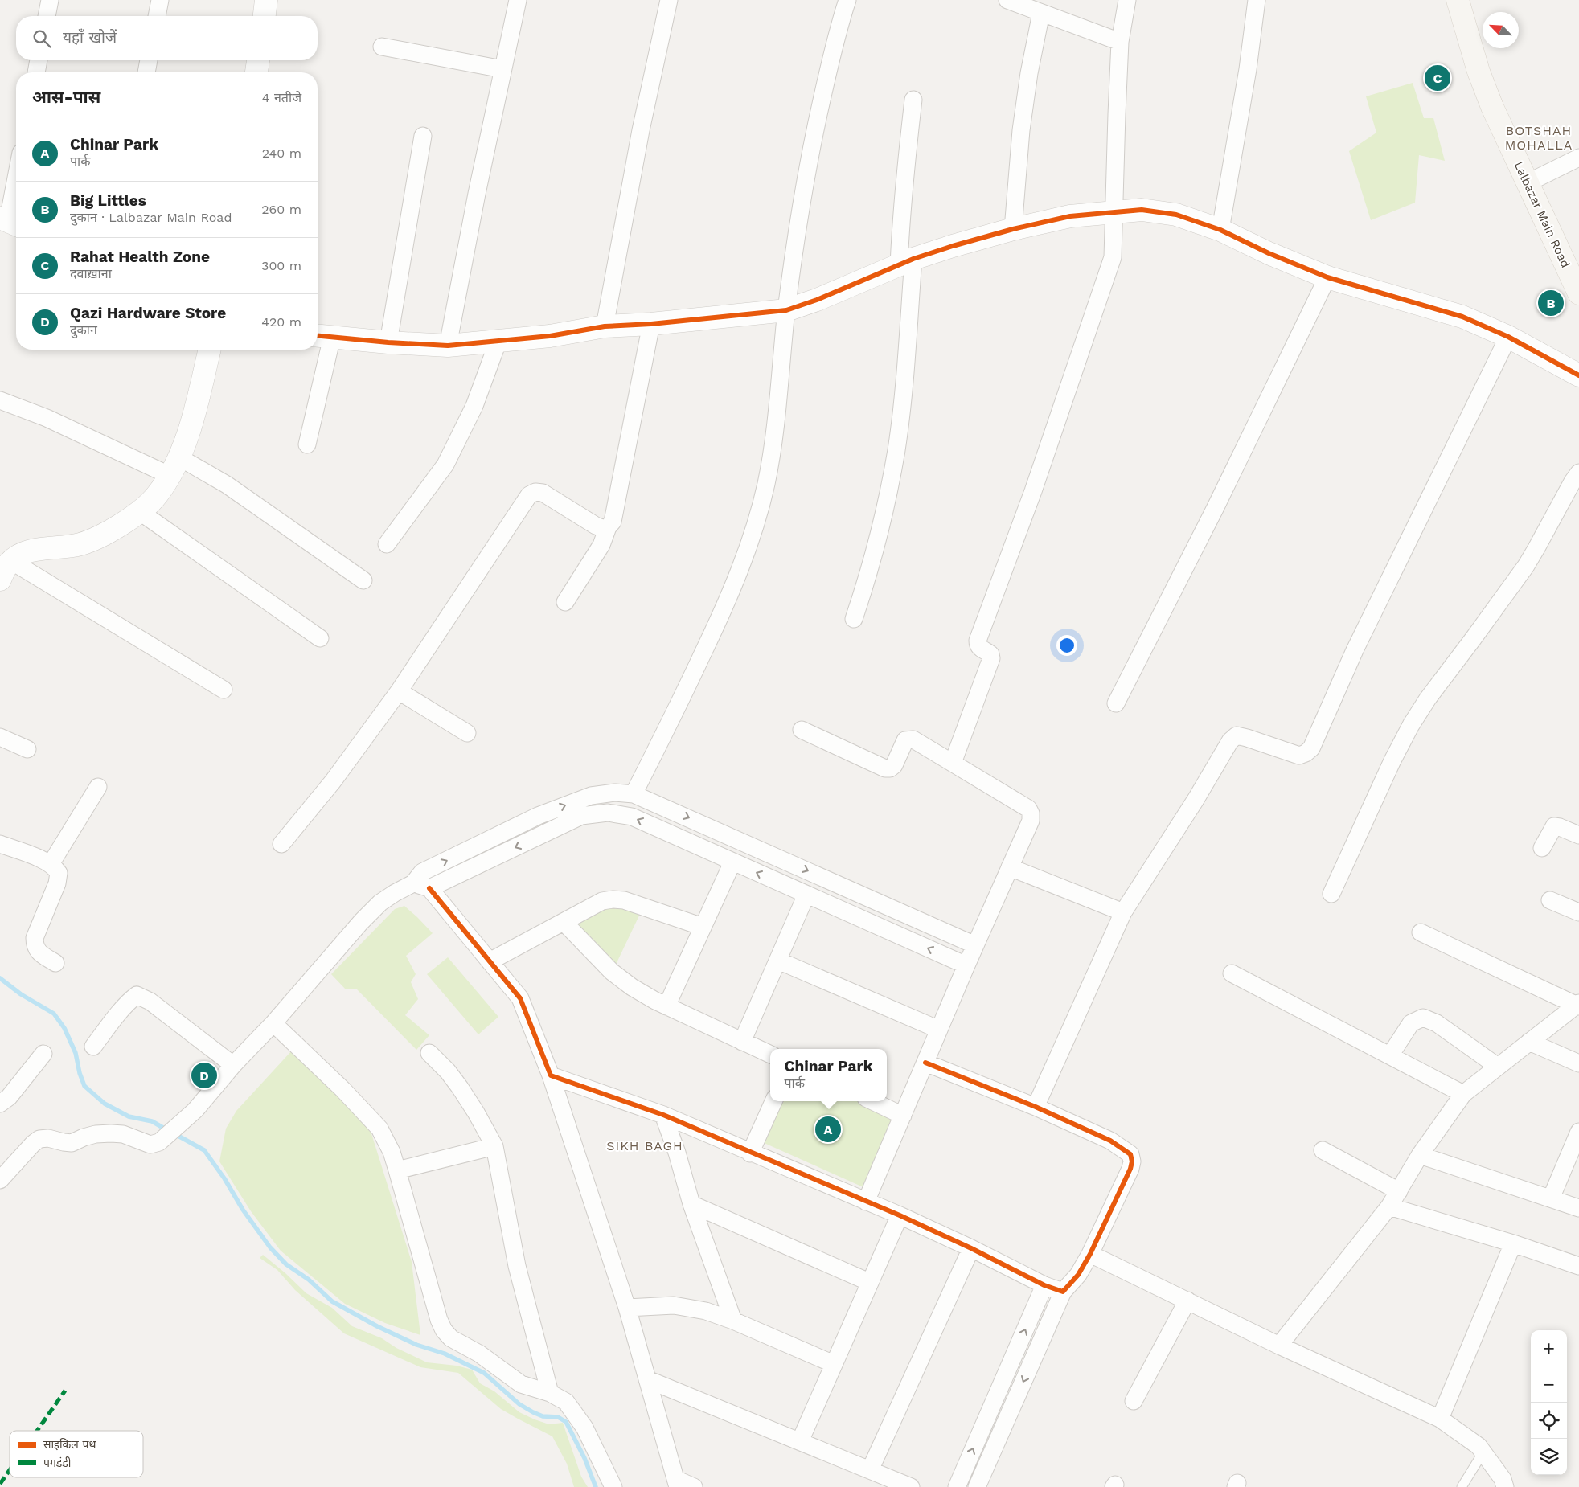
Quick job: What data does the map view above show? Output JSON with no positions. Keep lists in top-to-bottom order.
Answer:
{
  "streets": {
    "main road": ["Lalbazar Main Road"]
  },
  "districts": ["BOTSHAH MOHALLA", "SIKH BAGH"],
  "legend": ["साइकिल पथ", "पगडंडी"],
  "north": "top left",
  "page": {
    "search": "यहाँ खोजें",
    "pins": [
      "C",
      "B",
      "D",
      "A"
    ],
    "heading": ["आस-पास", "4 नतीजे"],
    "list": [
      {
        "mark": "A",
        "name": "Chinar Park",
        "note": "पार्क",
        "value": "240 m"
      },
      {
        "mark": "B",
        "name": "Big Littles",
        "note": "दुकान · Lalbazar Main Road",
        "value": "260 m"
      },
      {
        "mark": "C",
        "name": "Rahat Health Zone",
        "note": "दवाख़ाना",
        "value": "300 m"
      },
      {
        "mark": "D",
        "name": "Qazi Hardware Store",
        "note": "दुकान",
        "value": "420 m"
      }
    ],
    "popup": ["Chinar Park", "पार्क"],
    "map_buttons": ["+", "−"]
  }
}
